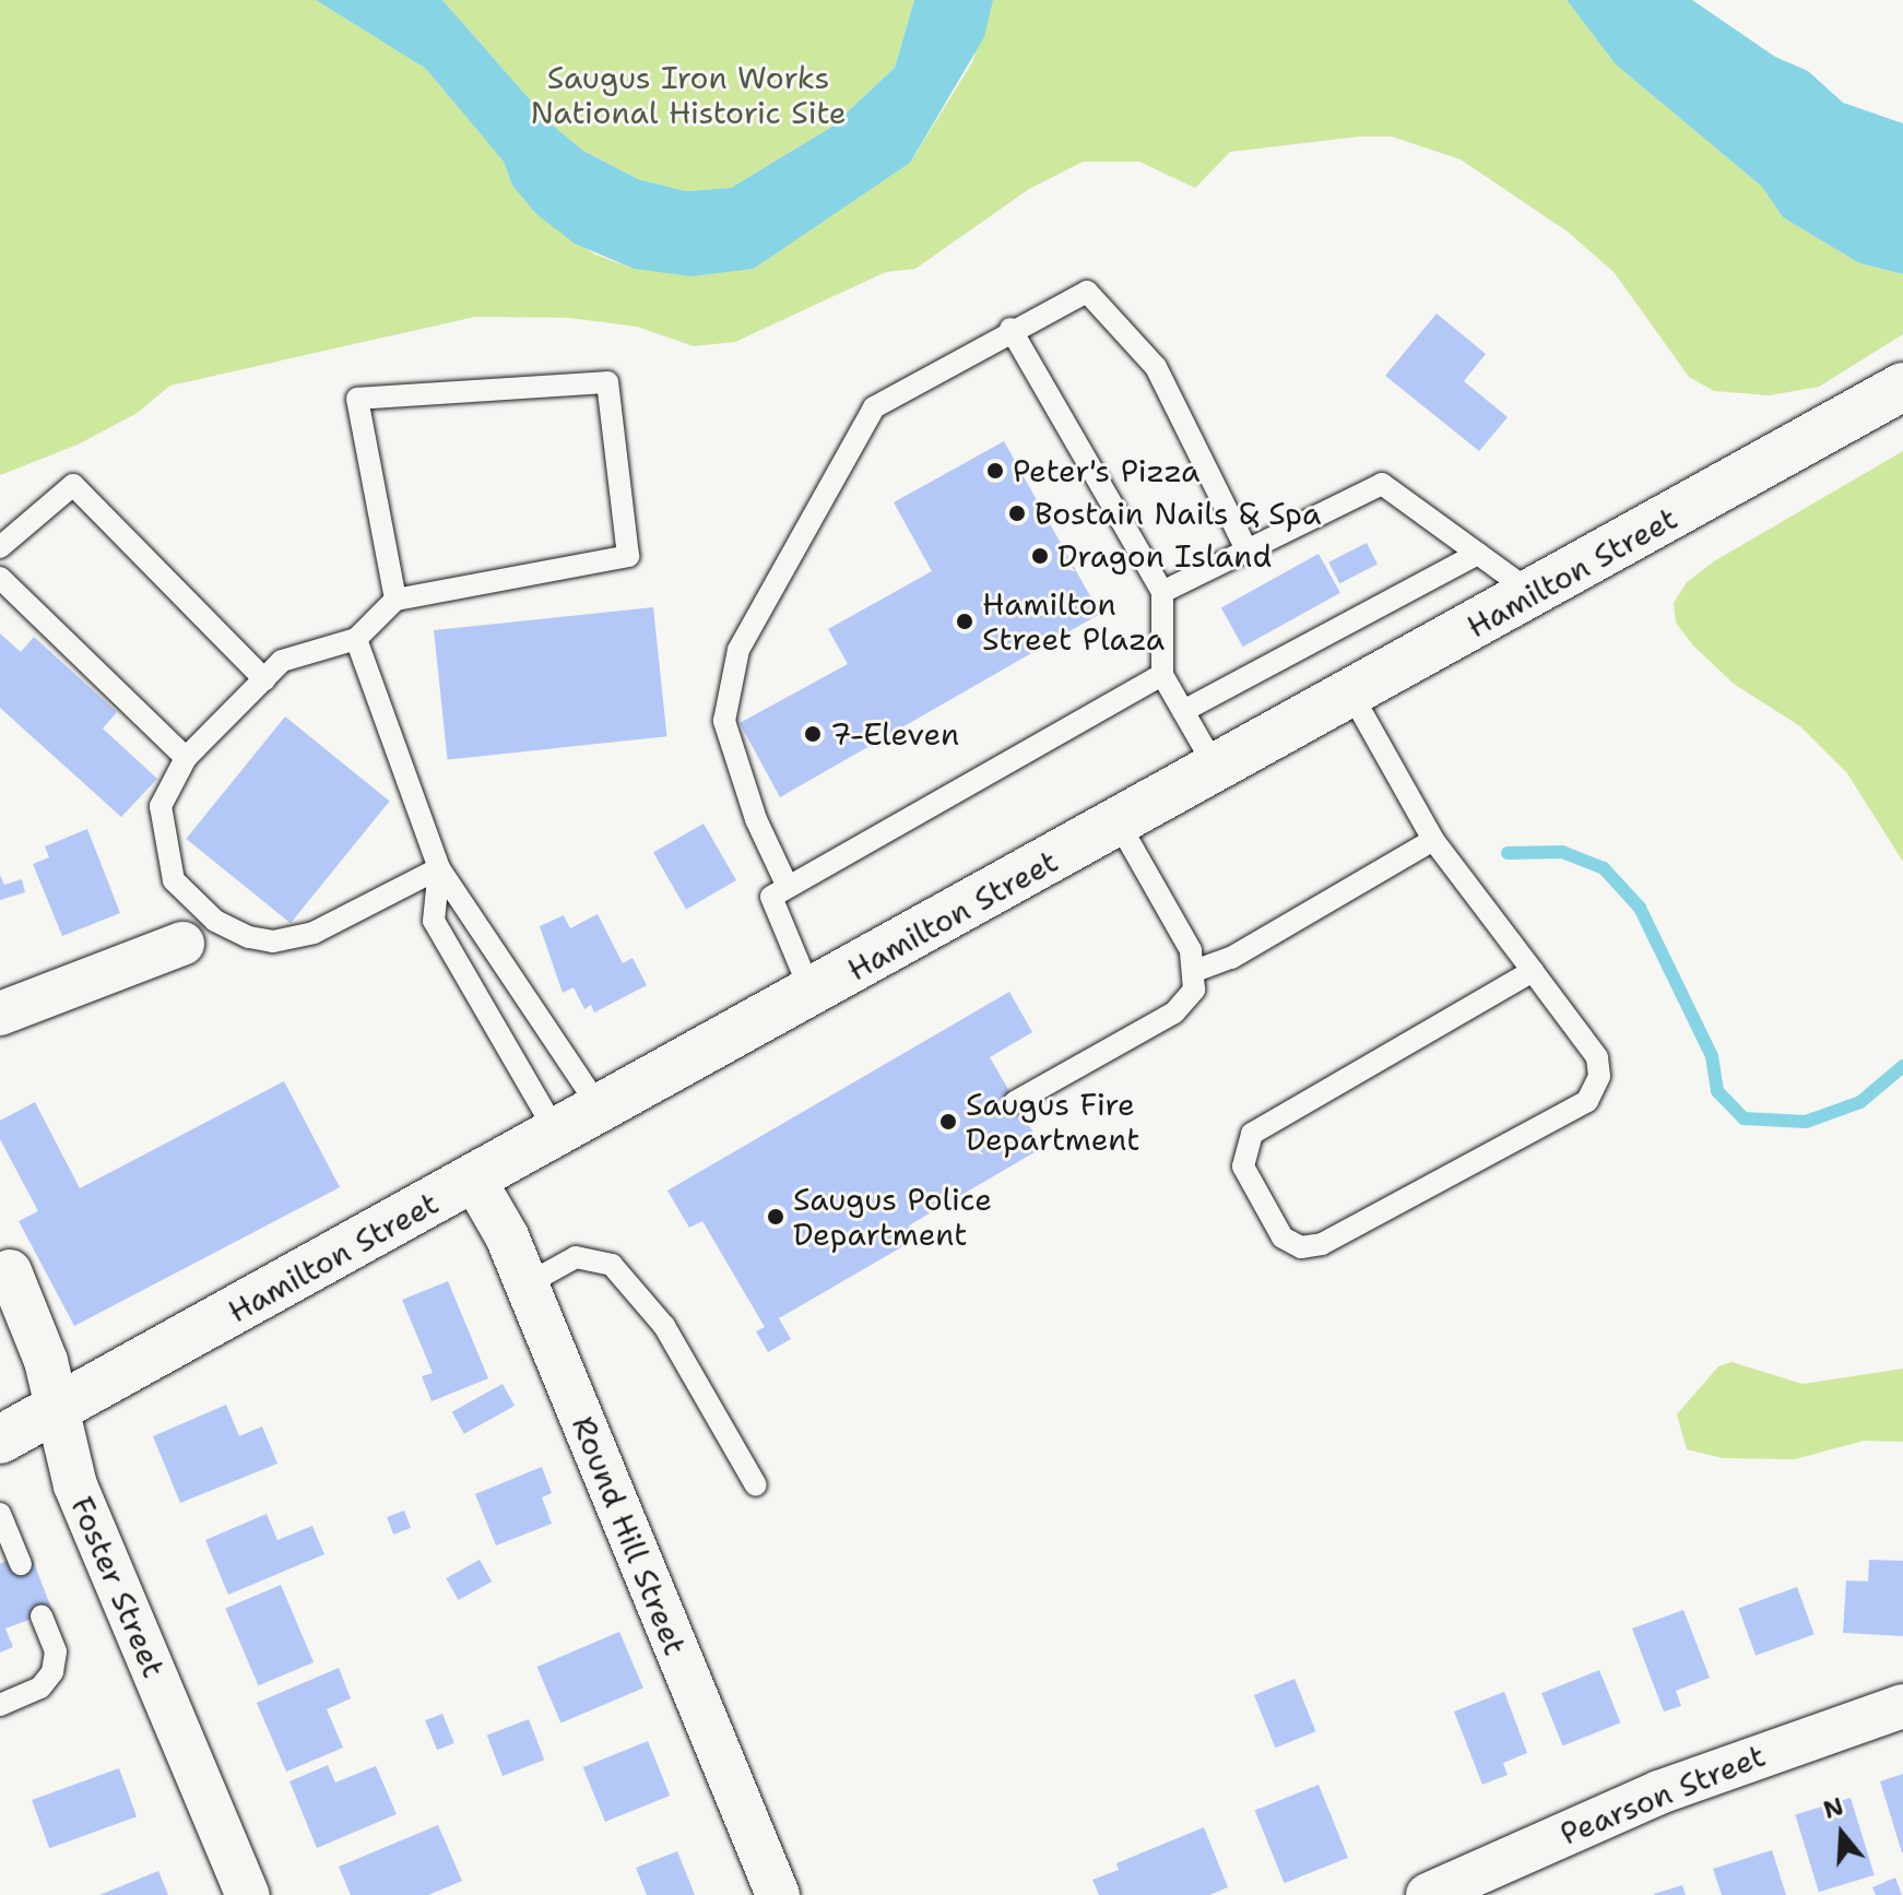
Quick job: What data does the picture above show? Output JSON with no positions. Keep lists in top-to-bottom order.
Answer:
{
  "streets": {
    "main road": ["Hamilton Street"],
    "street": ["Round Hill Street", "Foster Street", "Pearson Street"]
  },
  "crossings": [
    ["Hamilton Street", "Round Hill Street"],
    ["Hamilton Street", "Foster Street"]
  ],
  "parks": ["Saugus Iron Works National Historic Site"],
  "places": [
    "Peter's Pizza",
    "Bostain Nails & Spa",
    "Dragon Island",
    "Hamilton Street Plaza",
    "7-Eleven",
    "Saugus Fire Department",
    "Saugus Police Department"
  ],
  "north": "top"
}
